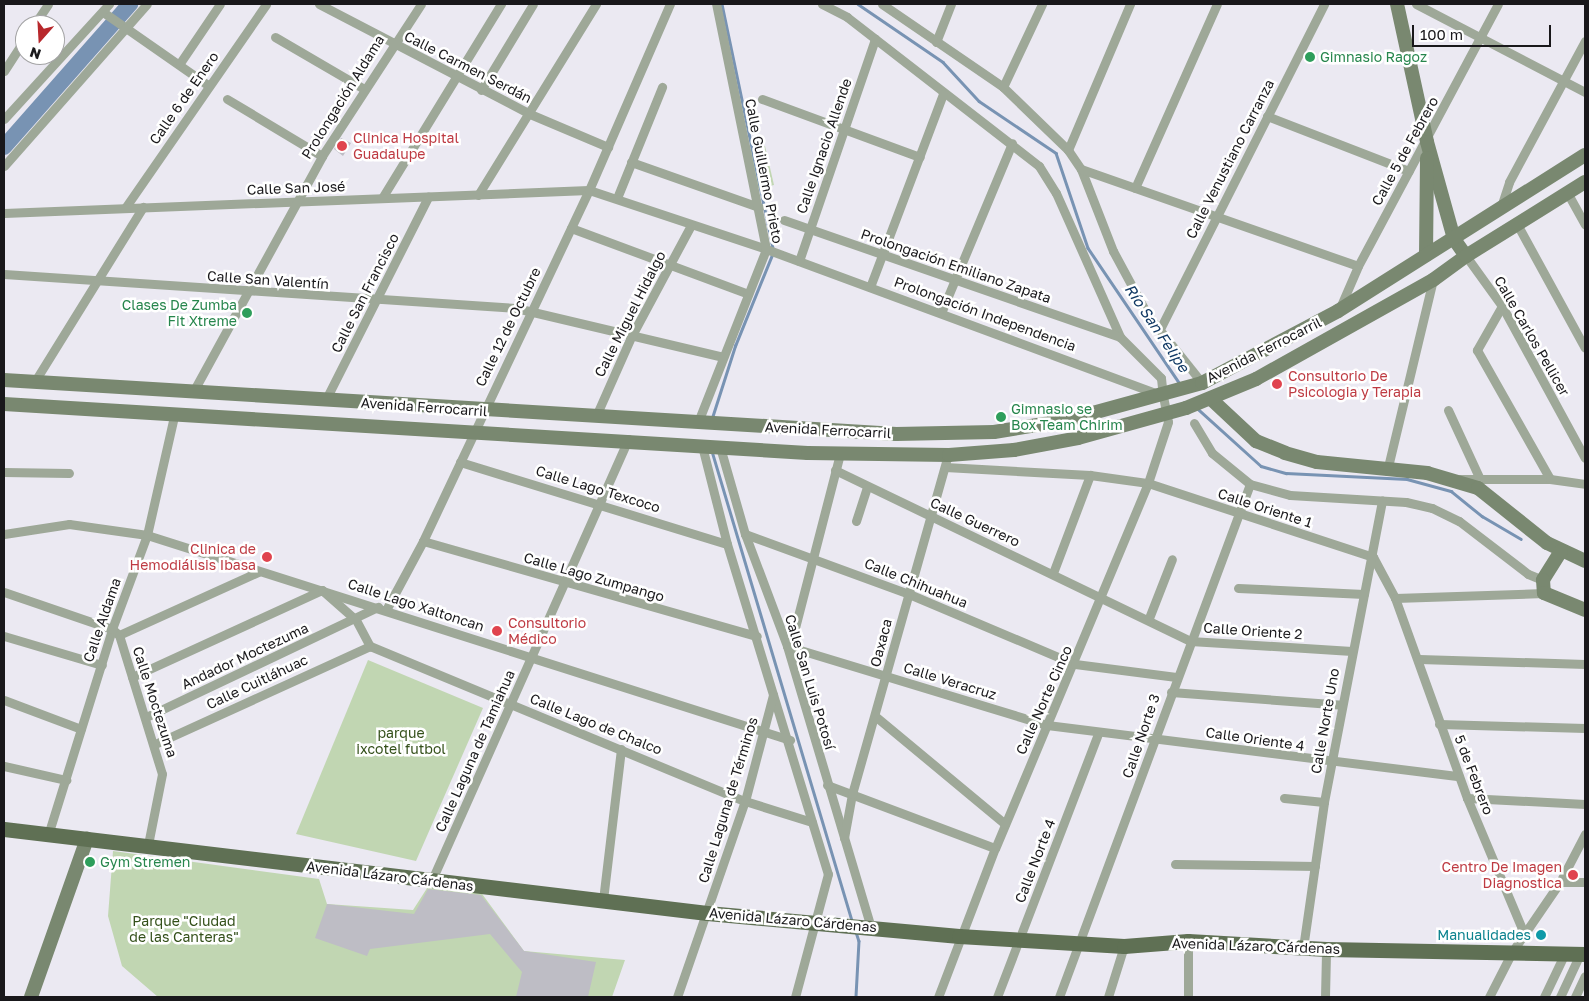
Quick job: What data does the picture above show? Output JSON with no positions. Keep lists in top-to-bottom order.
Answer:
{
  "streets": {
    "main road": ["Avenida Ferrocarril", "Avenida Lázaro Cárdenas"],
    "street": [
      "Calle Carmen Serdán",
      "Prolongación Aldama",
      "Calle 6 de Enero",
      "Calle Ignacio Allende",
      "Calle 5 de Febrero",
      "Calle Venustiano Carranza",
      "Calle Guillermo Prieto",
      "Calle San José",
      "Prolongación Emiliano Zapata",
      "Calle San Valentín",
      "Calle San Francisco",
      "Calle Miguel Hidalgo",
      "Prolongación Independencia",
      "Calle 12 de Octubre",
      "Calle Carlos Pellicer",
      "Calle Lago Texcoco",
      "Calle Oriente 1",
      "Calle Guerrero",
      "Calle Lago Zumpango",
      "Calle Chihuahua",
      "Calle Lago Xaltoncan",
      "Calle Aldama",
      "Calle Oriente 2",
      "Oaxaca",
      "Andador Moctezuma",
      "Calle Veracruz",
      "Calle Cuitláhuac",
      "Calle San Luis Potosí",
      "Calle Norte Cinco",
      "Calle Moctezuma",
      "Calle Norte Uno",
      "Calle Lago de Chalco",
      "Calle Norte 3",
      "Calle Oriente 4",
      "Calle Laguna de Tamiahua",
      "5 de Febrero",
      "Calle Laguna de Términos",
      "Calle Norte 4"
    ]
  },
  "crossings": [
    ["Calle Carmen Serdán", "Prolongación Aldama"],
    ["Calle Carmen Serdán", "Calle 12 de Octubre"],
    ["Prolongación Aldama", "Calle San José"],
    ["Prolongación Aldama", "Calle San Valentín"],
    ["Prolongación Aldama", "Avenida Ferrocarril"],
    ["Calle 6 de Enero", "Calle San José"],
    ["Calle Ignacio Allende", "Prolongación Emiliano Zapata"],
    ["Calle Ignacio Allende", "Prolongación Independencia"],
    ["Calle 5 de Febrero", "Avenida Ferrocarril"],
    ["Calle Guillermo Prieto", "Calle San Valentín"],
    ["Calle Guillermo Prieto", "Prolongación Independencia"],
    ["Calle Guillermo Prieto", "Avenida Ferrocarril"],
    ["Calle San José", "Calle San Francisco"],
    ["Calle San José", "Prolongación Independencia"],
    ["Calle San José", "Calle 12 de Octubre"],
    ["Calle San Valentín", "Calle San Francisco"],
    ["Calle San Valentín", "Calle Miguel Hidalgo"],
    ["Calle San Valentín", "Calle 12 de Octubre"],
    ["Calle San Francisco", "Avenida Ferrocarril"],
    ["Calle Miguel Hidalgo", "Prolongación Independencia"],
    ["Calle Miguel Hidalgo", "Avenida Ferrocarril"],
    ["Prolongación Independencia", "Calle 12 de Octubre"],
    ["Prolongación Independencia", "Avenida Ferrocarril"],
    ["Calle 12 de Octubre", "Avenida Ferrocarril"],
    ["Calle 12 de Octubre", "Calle Lago Texcoco"],
    ["Calle 12 de Octubre", "Calle Lago Zumpango"],
    ["Calle 12 de Octubre", "Calle Lago Xaltoncan"],
    ["Calle Carlos Pellicer", "Avenida Ferrocarril"],
    ["Avenida Ferrocarril", "Calle Oriente 1"],
    ["Avenida Ferrocarril", "Calle Aldama"],
    ["Avenida Ferrocarril", "Oaxaca"],
    ["Avenida Ferrocarril", "Calle San Luis Potosí"],
    ["Avenida Ferrocarril", "Calle Norte Cinco"],
    ["Avenida Ferrocarril", "Calle Laguna de Tamiahua"],
    ["Calle Lago Texcoco", "Calle Laguna de Tamiahua"],
    ["Calle Oriente 1", "Oaxaca"],
    ["Calle Oriente 1", "Calle Norte Cinco"],
    ["Calle Oriente 1", "Calle Norte Uno"],
    ["Calle Oriente 1", "Calle Norte 3"],
    ["Calle Oriente 1", "5 de Febrero"],
    ["Calle Guerrero", "Calle Oriente 2"],
    ["Calle Guerrero", "Oaxaca"],
    ["Calle Guerrero", "Calle Norte Cinco"],
    ["Calle Lago Zumpango", "Calle Laguna de Tamiahua"],
    ["Calle Chihuahua", "Oaxaca"],
    ["Calle Chihuahua", "Calle San Luis Potosí"],
    ["Calle Chihuahua", "Calle Norte Cinco"],
    ["Calle Chihuahua", "Calle Norte 3"],
    ["Calle Lago Xaltoncan", "Calle Aldama"],
    ["Calle Lago Xaltoncan", "Calle Laguna de Tamiahua"],
    ["Calle Lago Xaltoncan", "Calle Laguna de Términos"],
    ["Calle Aldama", "Calle Moctezuma"],
    ["Calle Aldama", "Avenida Lázaro Cárdenas"],
    ["Calle Oriente 2", "Calle Norte Cinco"],
    ["Calle Oriente 2", "Calle Norte Uno"],
    ["Calle Oriente 2", "Calle Norte 3"],
    ["Oaxaca", "Calle Veracruz"],
    ["Oaxaca", "Calle San Luis Potosí"],
    ["Andador Moctezuma", "Calle Moctezuma"],
    ["Calle Veracruz", "Calle San Luis Potosí"],
    ["Calle Veracruz", "Calle Norte Cinco"],
    ["Calle Veracruz", "Calle Oriente 4"],
    ["Calle Cuitláhuac", "Calle Moctezuma"],
    ["Calle Cuitláhuac", "Calle Lago de Chalco"],
    ["Calle San Luis Potosí", "Avenida Lázaro Cárdenas"],
    ["Calle Norte Cinco", "Calle Oriente 4"],
    ["Calle Norte Cinco", "Avenida Lázaro Cárdenas"],
    ["Calle Moctezuma", "Avenida Lázaro Cárdenas"],
    ["Calle Norte Uno", "Calle Oriente 4"],
    ["Calle Norte Uno", "5 de Febrero"],
    ["Calle Norte Uno", "Avenida Lázaro Cárdenas"],
    ["Calle Lago de Chalco", "Calle Laguna de Tamiahua"],
    ["Calle Lago de Chalco", "Calle Laguna de Términos"],
    ["Calle Norte 3", "Calle Oriente 4"],
    ["Calle Norte 3", "Avenida Lázaro Cárdenas"],
    ["Calle Oriente 4", "5 de Febrero"],
    ["Calle Oriente 4", "Calle Norte 4"],
    ["Calle Laguna de Tamiahua", "Avenida Lázaro Cárdenas"],
    ["Calle Laguna de Términos", "Avenida Lázaro Cárdenas"],
    ["Calle Norte 4", "Avenida Lázaro Cárdenas"]
  ],
  "water": ["Río San Felipe"],
  "parks": ["parque ixcotel futbol", "Parque \"Ciudad de las Canteras\""],
  "places": [
    "Gimnasio Ragoz",
    "Clinica Hospital Guadalupe",
    "Clases De Zumba Fit Xtreme",
    "Consultorio De Psicologia y Terapia",
    "Gimnasio se Box Team Chirim",
    "Clinica de Hemodiálisis Ibasa",
    "Consultorio Médico",
    "Gym Stremen",
    "Centro De Imagen Diagnostica",
    "Manualidades"
  ],
  "scale_bar": "100 m",
  "north": "bottom"
}
